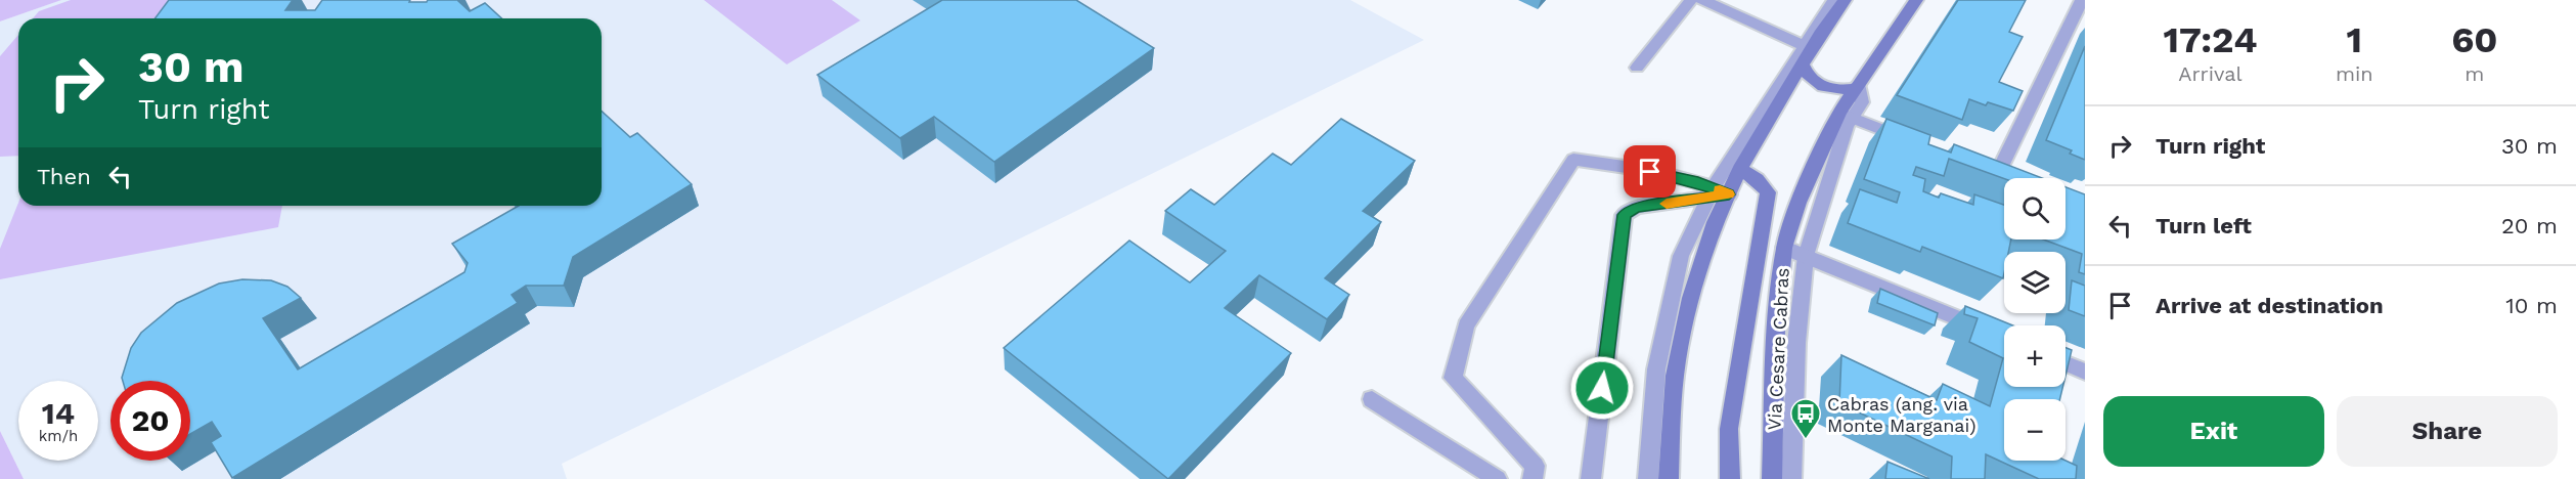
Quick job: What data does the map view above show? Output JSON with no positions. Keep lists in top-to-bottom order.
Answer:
{
  "streets": {
    "main road": ["Via Cesare Cabras"]
  },
  "places": {
    "bus stop": ["Cabras (ang. via Monte Marganai)"]
  },
  "page": {
    "eta": [
      "17:24",
      "Arrival",
      "1",
      "min",
      "60",
      "m"
    ],
    "turn": ["30 m", "Turn right"],
    "list": [
      {
        "name": "Turn right",
        "value": "30 m"
      },
      {
        "name": "Turn left",
        "value": "20 m"
      },
      {
        "name": "Arrive at destination",
        "value": "10 m"
      }
    ],
    "then": "Then",
    "map_buttons": ["+", "−"],
    "speed": "14 km/h",
    "limit": "20",
    "buttons": ["Exit", "Share"]
  }
}
